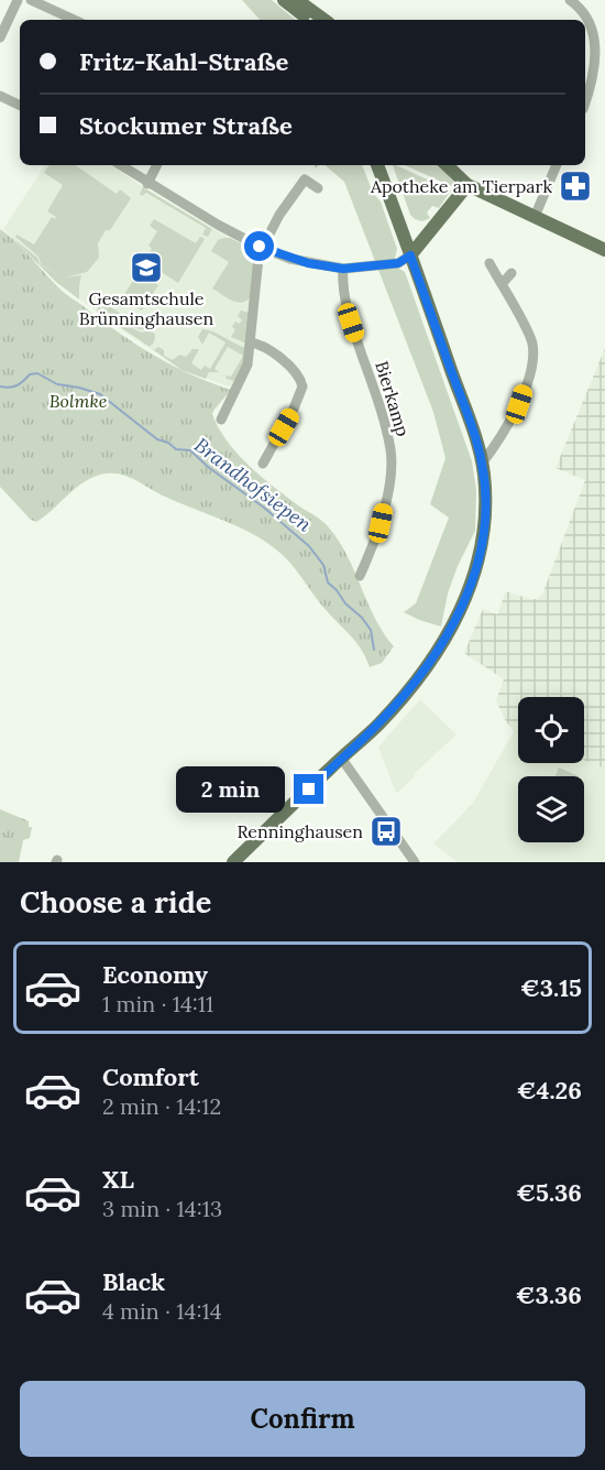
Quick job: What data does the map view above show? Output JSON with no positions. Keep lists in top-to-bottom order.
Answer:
{
  "streets": {
    "street": ["Bierkamp"]
  },
  "water": ["Brandhofsiepen"],
  "parks": ["Bolmke"],
  "places": {
    "pharmacy": ["Apotheke am Tierpark"],
    "school or university": ["Gesamtschule Brünninghausen"],
    "bus stop": ["Renninghausen"]
  },
  "page": {
    "banner": ["Fritz-Kahl-Straße", "Stockumer Straße"],
    "bubble": "2 min",
    "heading": "Choose a ride",
    "list": [
      {
        "name": "Economy",
        "note": "1 min · 14:11",
        "value": "€3.15"
      },
      {
        "name": "Comfort",
        "note": "2 min · 14:12",
        "value": "€4.26"
      },
      {
        "name": "XL",
        "note": "3 min · 14:13",
        "value": "€5.36"
      },
      {
        "name": "Black",
        "note": "4 min · 14:14",
        "value": "€3.36"
      }
    ],
    "buttons": "Confirm"
  }
}
